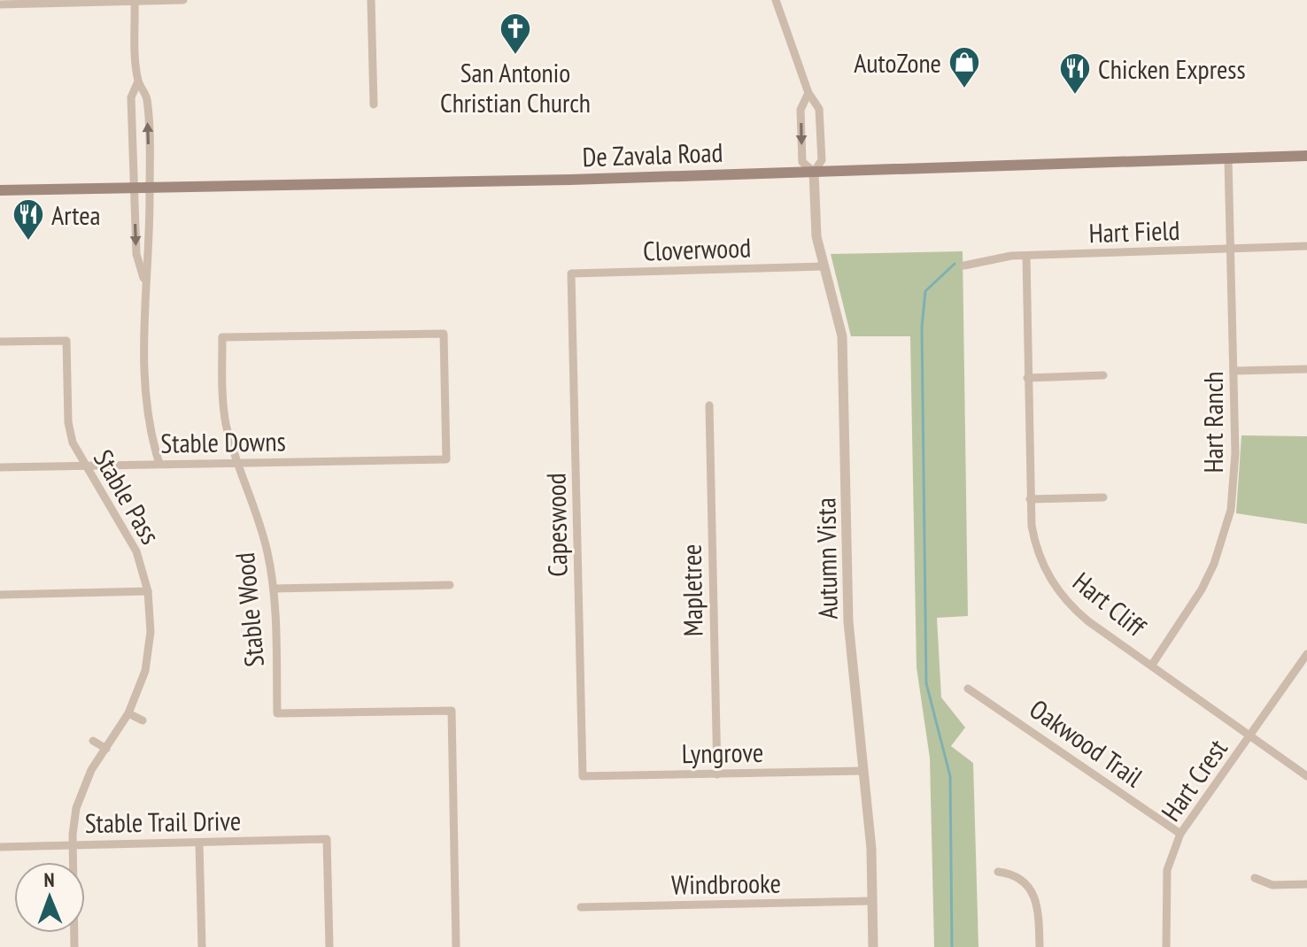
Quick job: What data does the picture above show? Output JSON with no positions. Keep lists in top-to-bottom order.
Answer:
{
  "streets": {
    "main road": ["De Zavala Road"],
    "street": [
      "Hart Field",
      "Cloverwood",
      "Hart Ranch",
      "Stable Downs",
      "Stable Pass",
      "Capeswood",
      "Autumn Vista",
      "Mapletree",
      "Hart Cliff",
      "Stable Wood",
      "Oakwood Trail",
      "Lyngrove",
      "Hart Crest",
      "Stable Trail Drive",
      "Windbrooke"
    ]
  },
  "crossings": [
    ["De Zavala Road", "Hart Ranch"],
    ["De Zavala Road", "Autumn Vista"],
    ["Hart Field", "Hart Ranch"],
    ["Hart Field", "Hart Cliff"],
    ["Cloverwood", "Capeswood"],
    ["Cloverwood", "Autumn Vista"],
    ["Hart Ranch", "Hart Cliff"],
    ["Stable Downs", "Stable Pass"],
    ["Stable Downs", "Stable Wood"],
    ["Stable Pass", "Stable Trail Drive"],
    ["Capeswood", "Lyngrove"],
    ["Autumn Vista", "Lyngrove"],
    ["Autumn Vista", "Windbrooke"],
    ["Mapletree", "Lyngrove"],
    ["Hart Cliff", "Hart Crest"],
    ["Oakwood Trail", "Hart Crest"]
  ],
  "places": {
    "church": ["San Antonio Christian Church"],
    "shop": ["AutoZone"],
    "restaurant": ["Chicken Express", "Artea"]
  },
  "north": "top"
}
